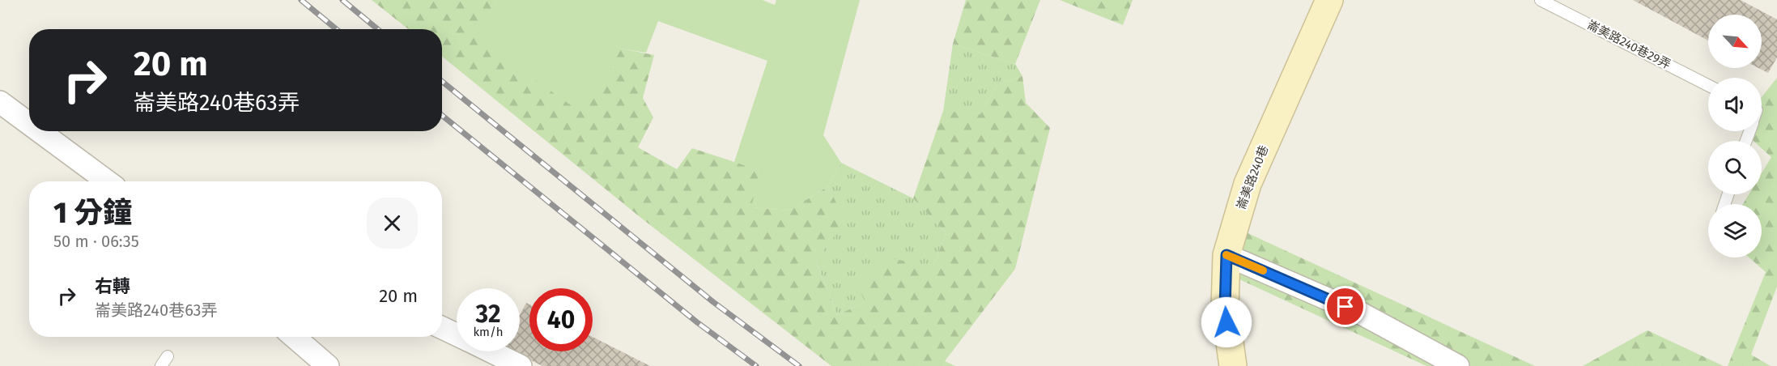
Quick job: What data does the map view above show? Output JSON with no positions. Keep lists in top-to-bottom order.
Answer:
{
  "streets": {
    "street": ["崙美路240巷"],
    "lane": ["崙美路240巷29弄"]
  },
  "north": "bottom right",
  "page": {
    "turn": ["20 m", "崙美路240巷63弄"],
    "heading": ["1 分鐘", "50 m · 06:35"],
    "list": [
      {
        "name": "右轉",
        "note": "崙美路240巷63弄",
        "value": "20 m"
      }
    ],
    "speed": "32 km/h",
    "limit": "40"
  }
}
